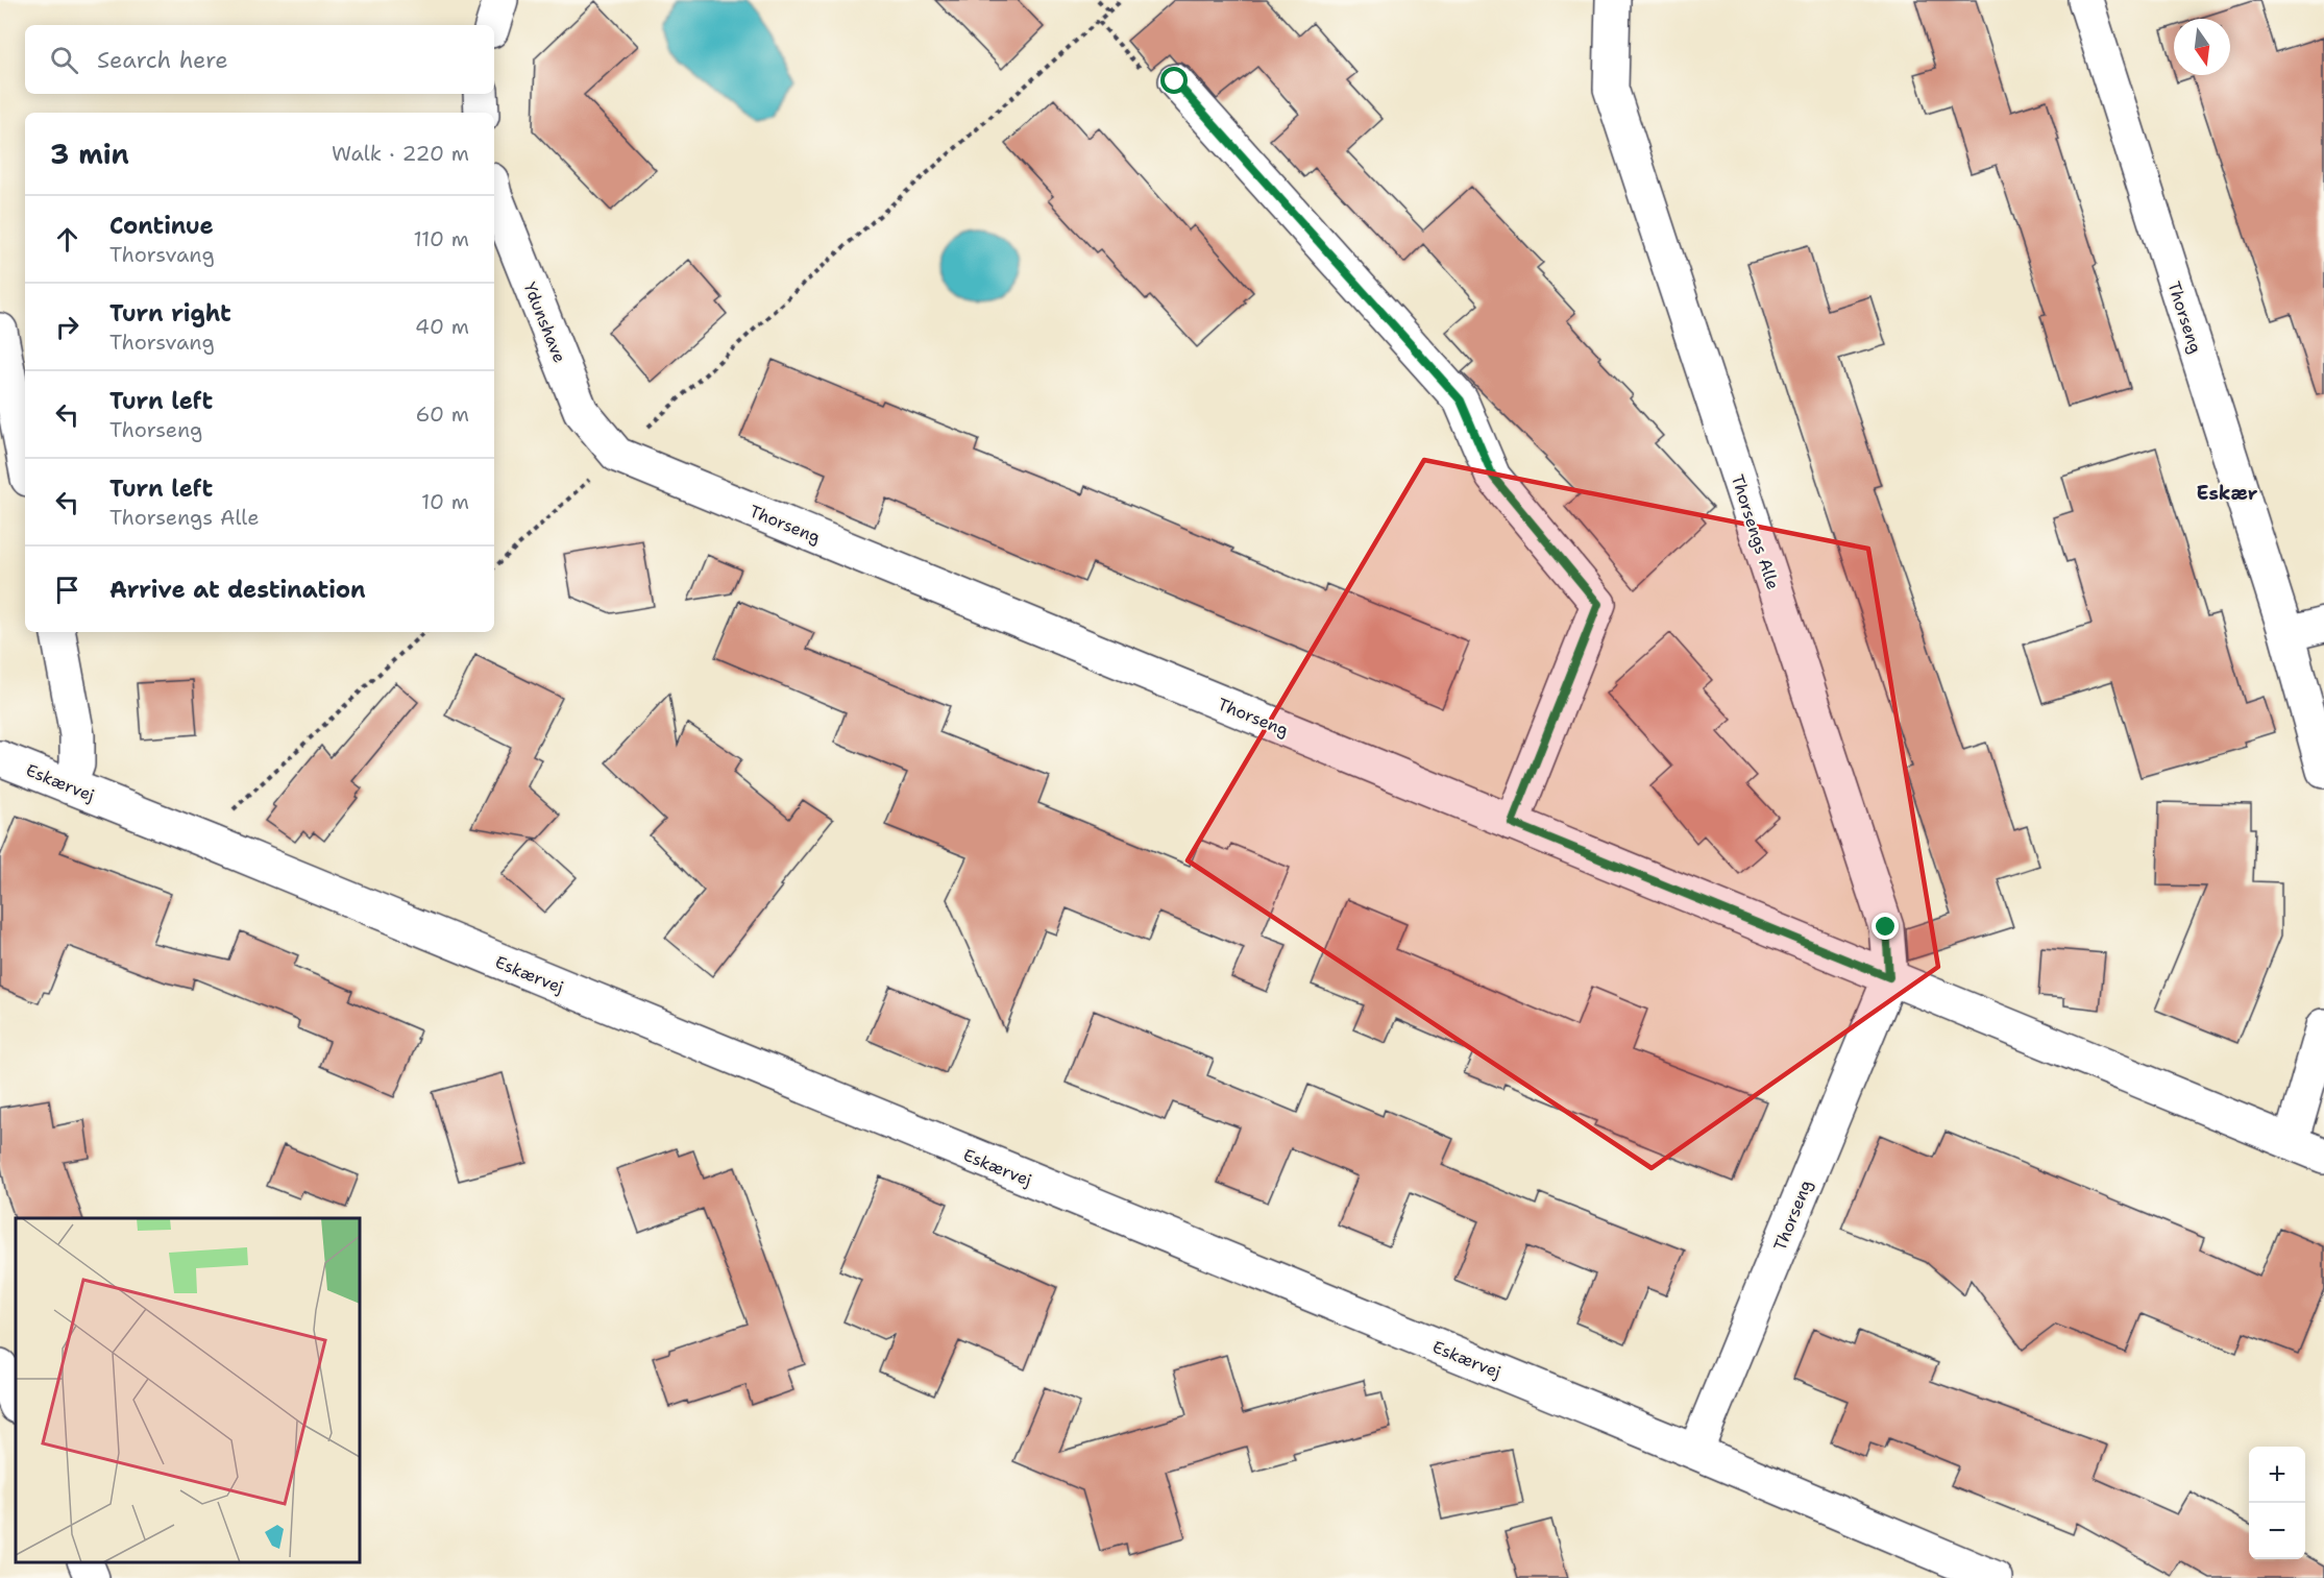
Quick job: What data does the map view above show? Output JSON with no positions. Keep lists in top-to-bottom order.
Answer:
{
  "streets": {
    "street": [
      "Thorseng",
      "Ydunshave",
      "Thorsengs Alle",
      "Eskærvej"
    ]
  },
  "crossings": [
    ["Thorseng", "Ydunshave"],
    ["Thorseng", "Thorsengs Alle"],
    ["Thorseng", "Eskærvej"]
  ],
  "districts": ["Eskær"],
  "north": "bottom",
  "page": {
    "search": "Search here",
    "heading": ["3 min", "Walk · 220 m"],
    "list": [
      ["Continue", "Thorsvang", "110 m"],
      ["Turn right", "Thorsvang", "40 m"],
      ["Turn left", "Thorseng", "60 m"],
      ["Turn left", "Thorsengs Alle", "10 m"],
      "Arrive at destination"
    ],
    "map_buttons": ["+", "−"]
  }
}
